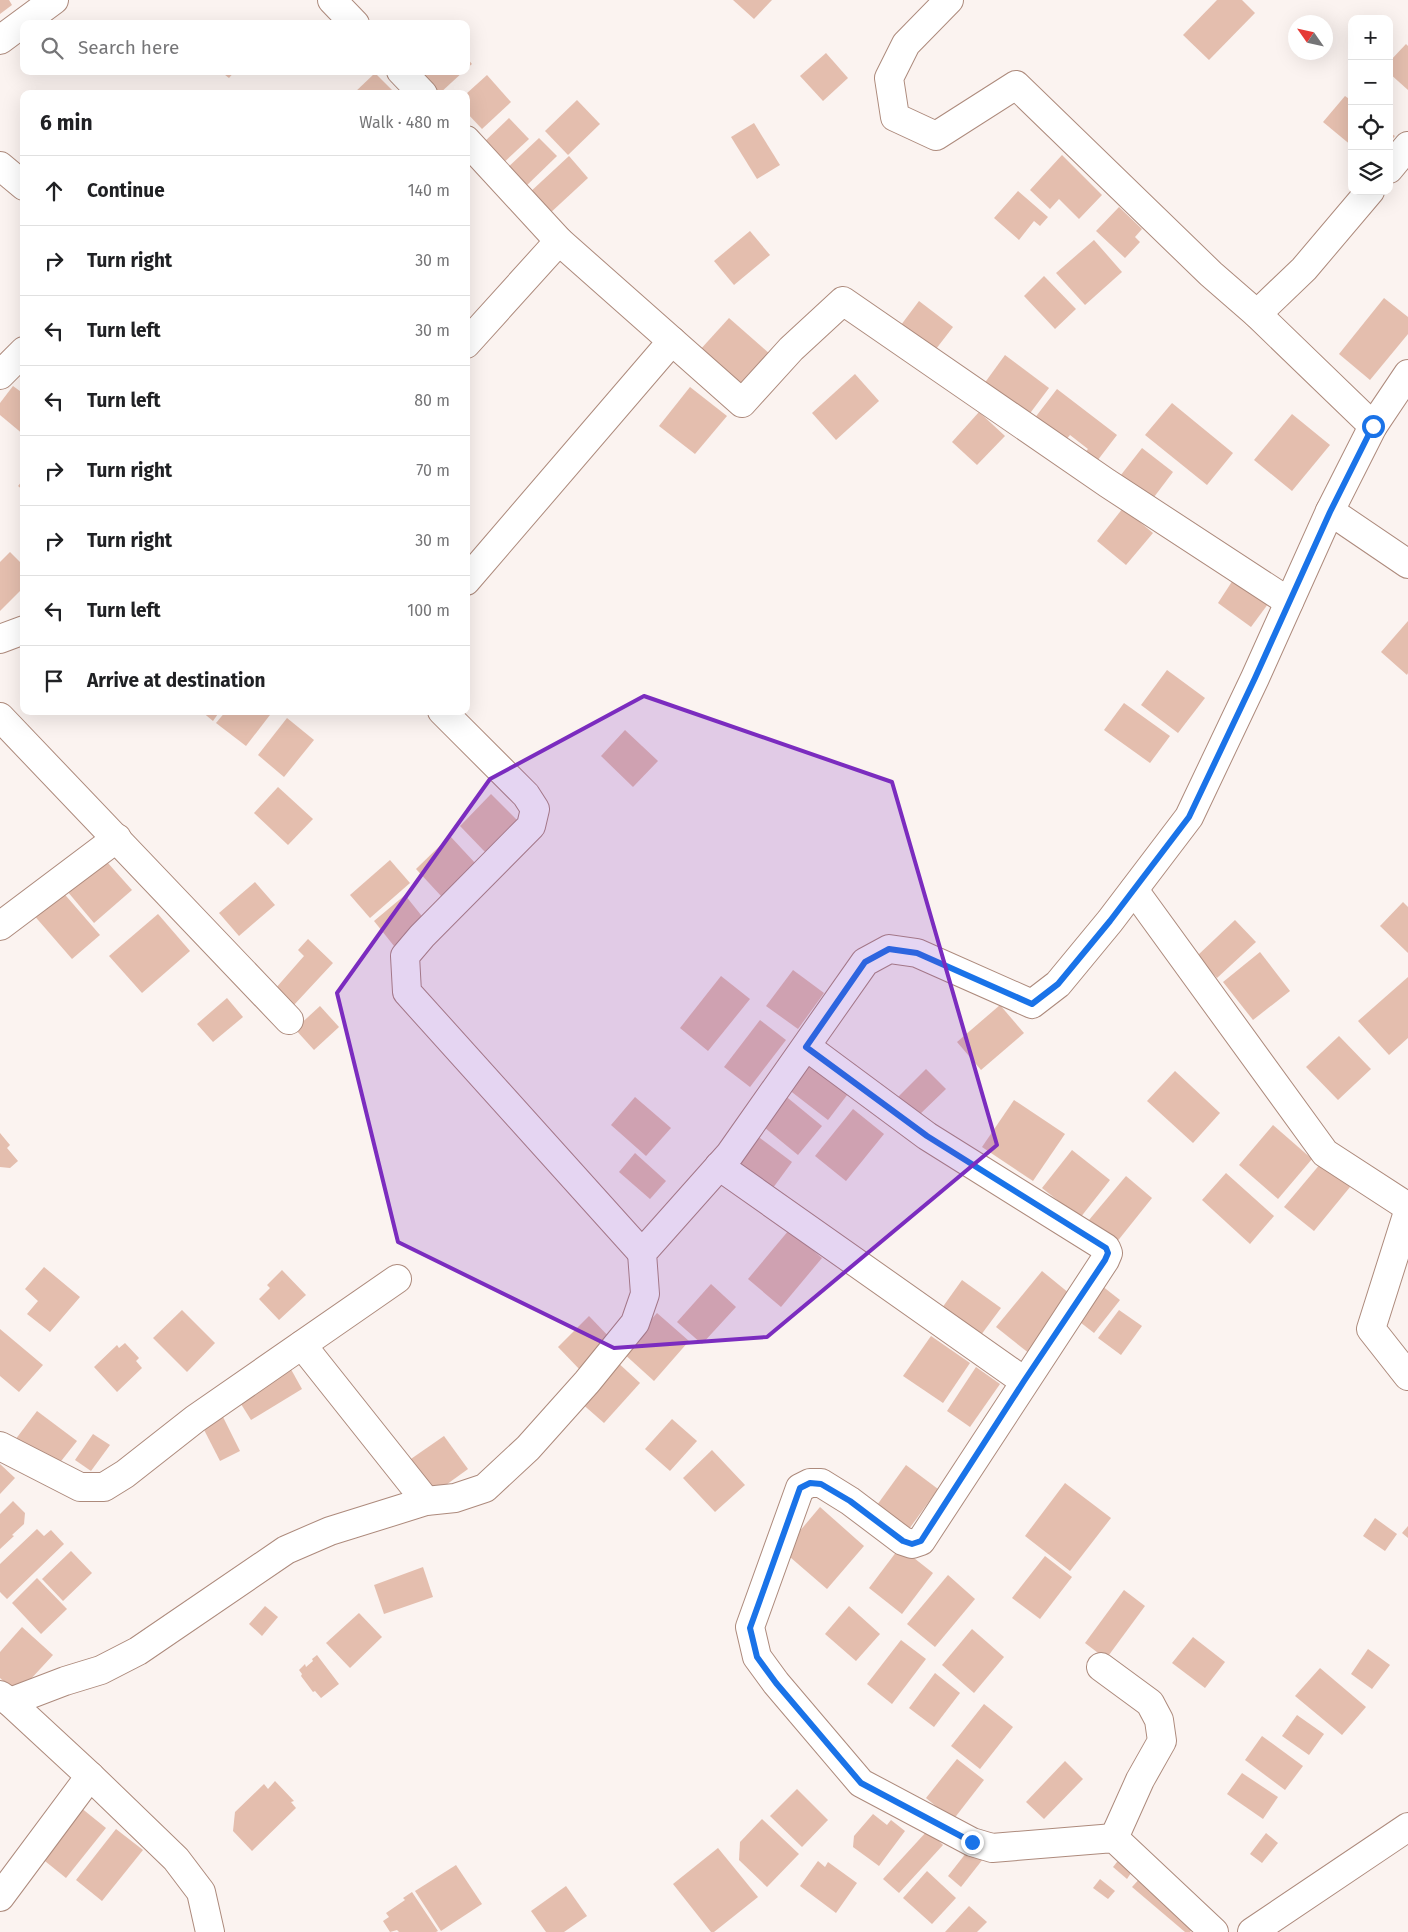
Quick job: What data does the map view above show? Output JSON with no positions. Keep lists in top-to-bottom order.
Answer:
{
  "north": "top left",
  "page": {
    "map_buttons": ["+", "−"],
    "search": "Search here",
    "heading": ["6 min", "Walk · 480 m"],
    "list": [
      ["Continue", "140 m"],
      ["Turn right", "30 m"],
      ["Turn left", "30 m"],
      ["Turn left", "80 m"],
      ["Turn right", "70 m"],
      ["Turn right", "30 m"],
      ["Turn left", "100 m"],
      "Arrive at destination"
    ]
  }
}
